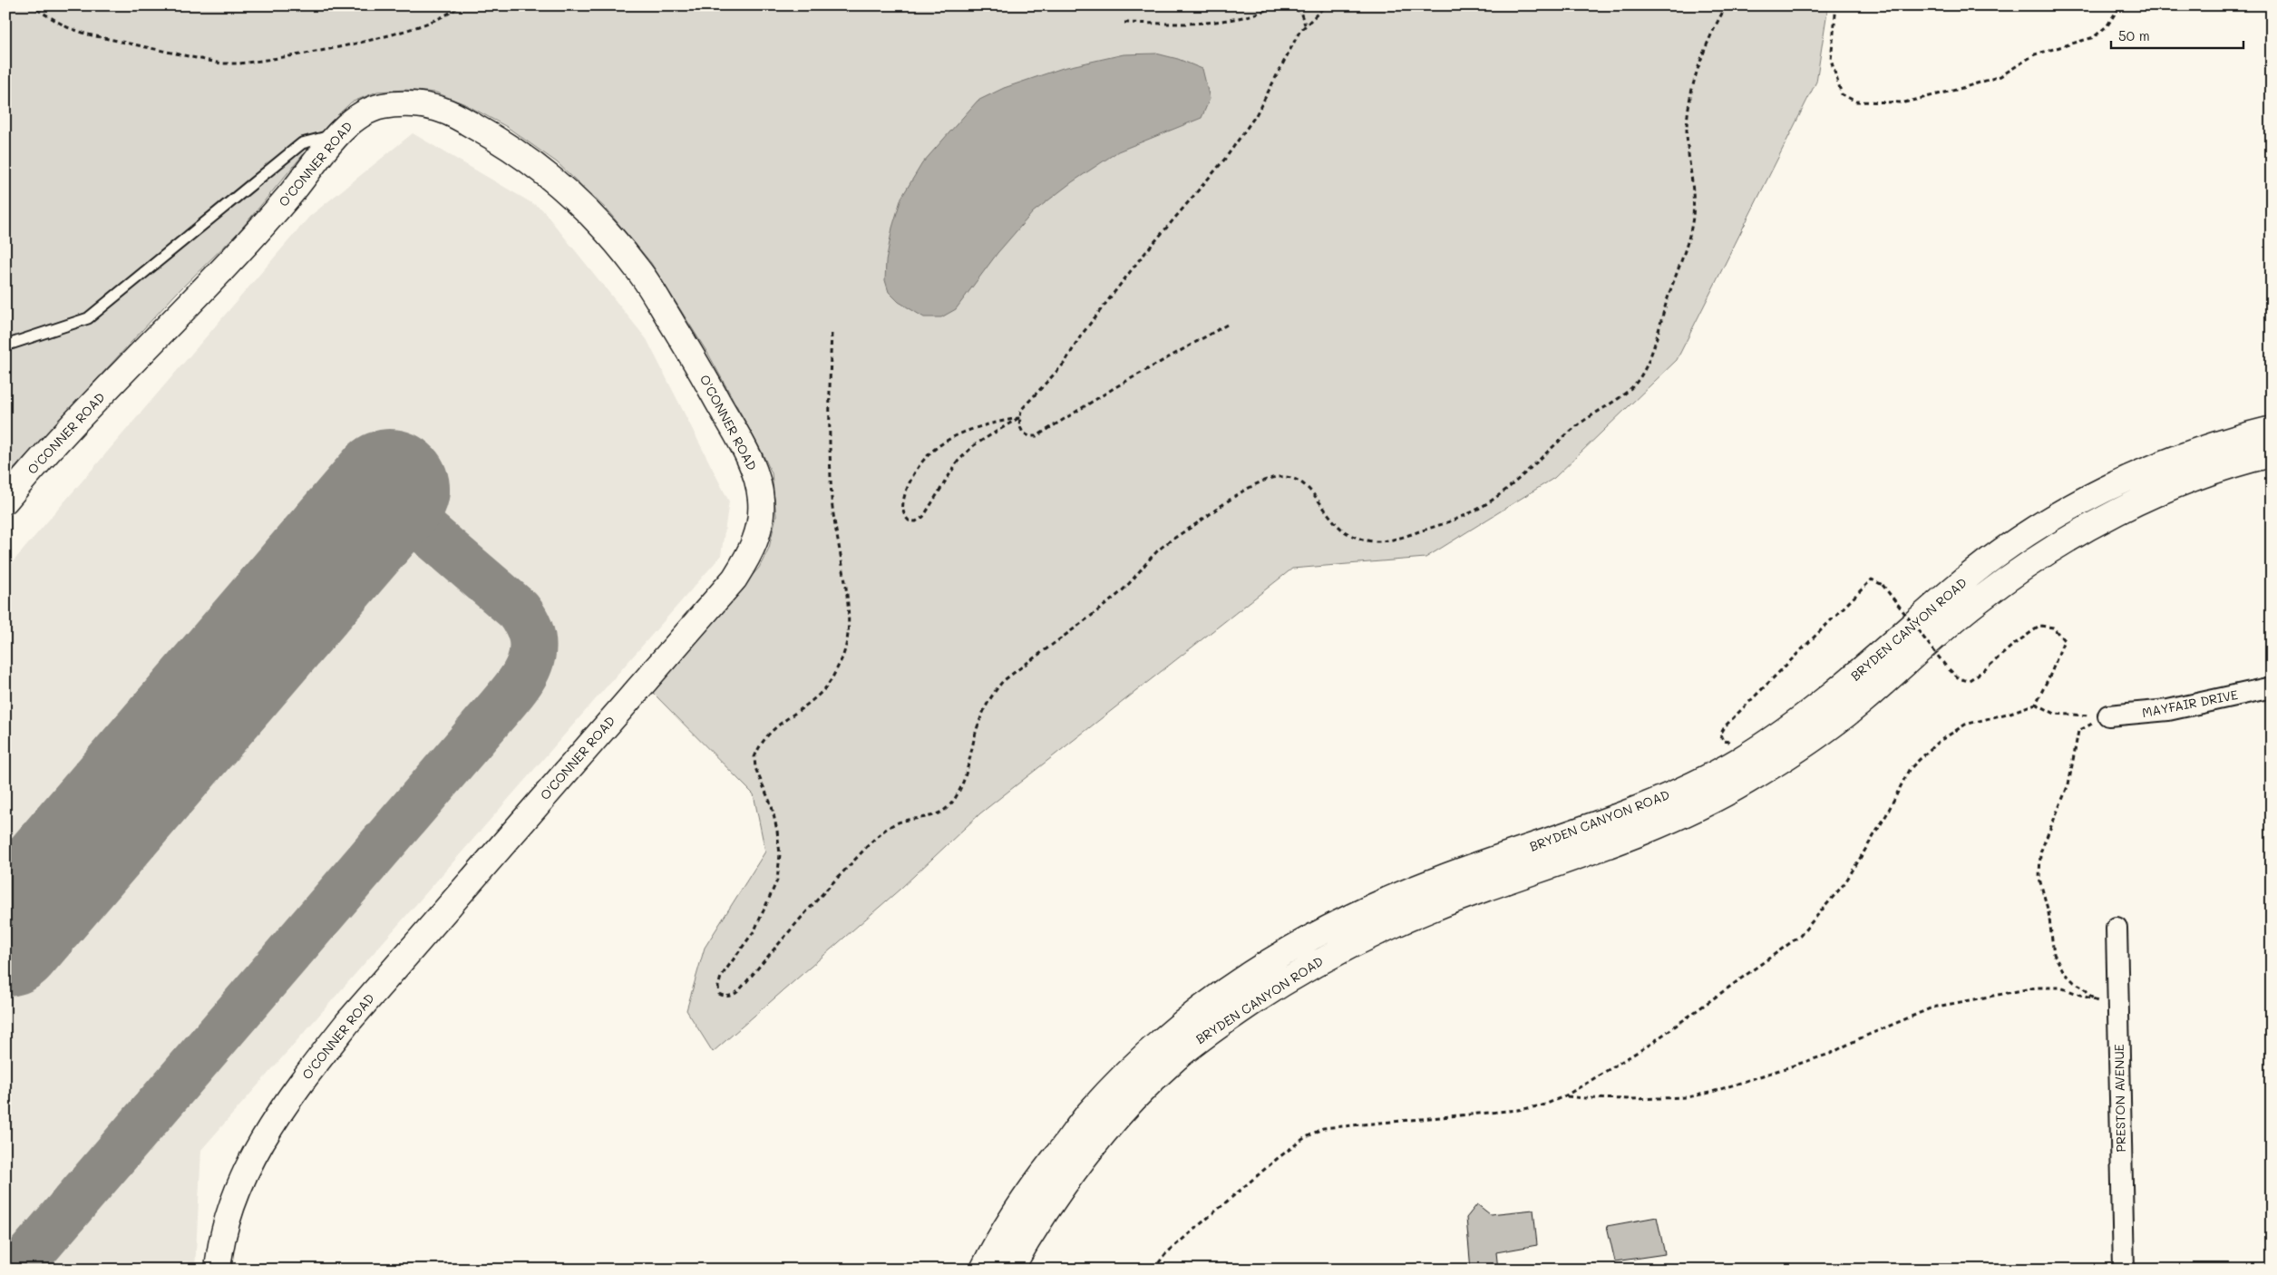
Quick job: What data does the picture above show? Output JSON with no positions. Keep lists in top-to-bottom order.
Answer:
{
  "streets": {
    "main road": ["O'CONNER ROAD", "BRYDEN CANYON ROAD"],
    "street": ["MAYFAIR DRIVE", "PRESTON AVENUE"]
  },
  "scale_bar": "50 m"
}
